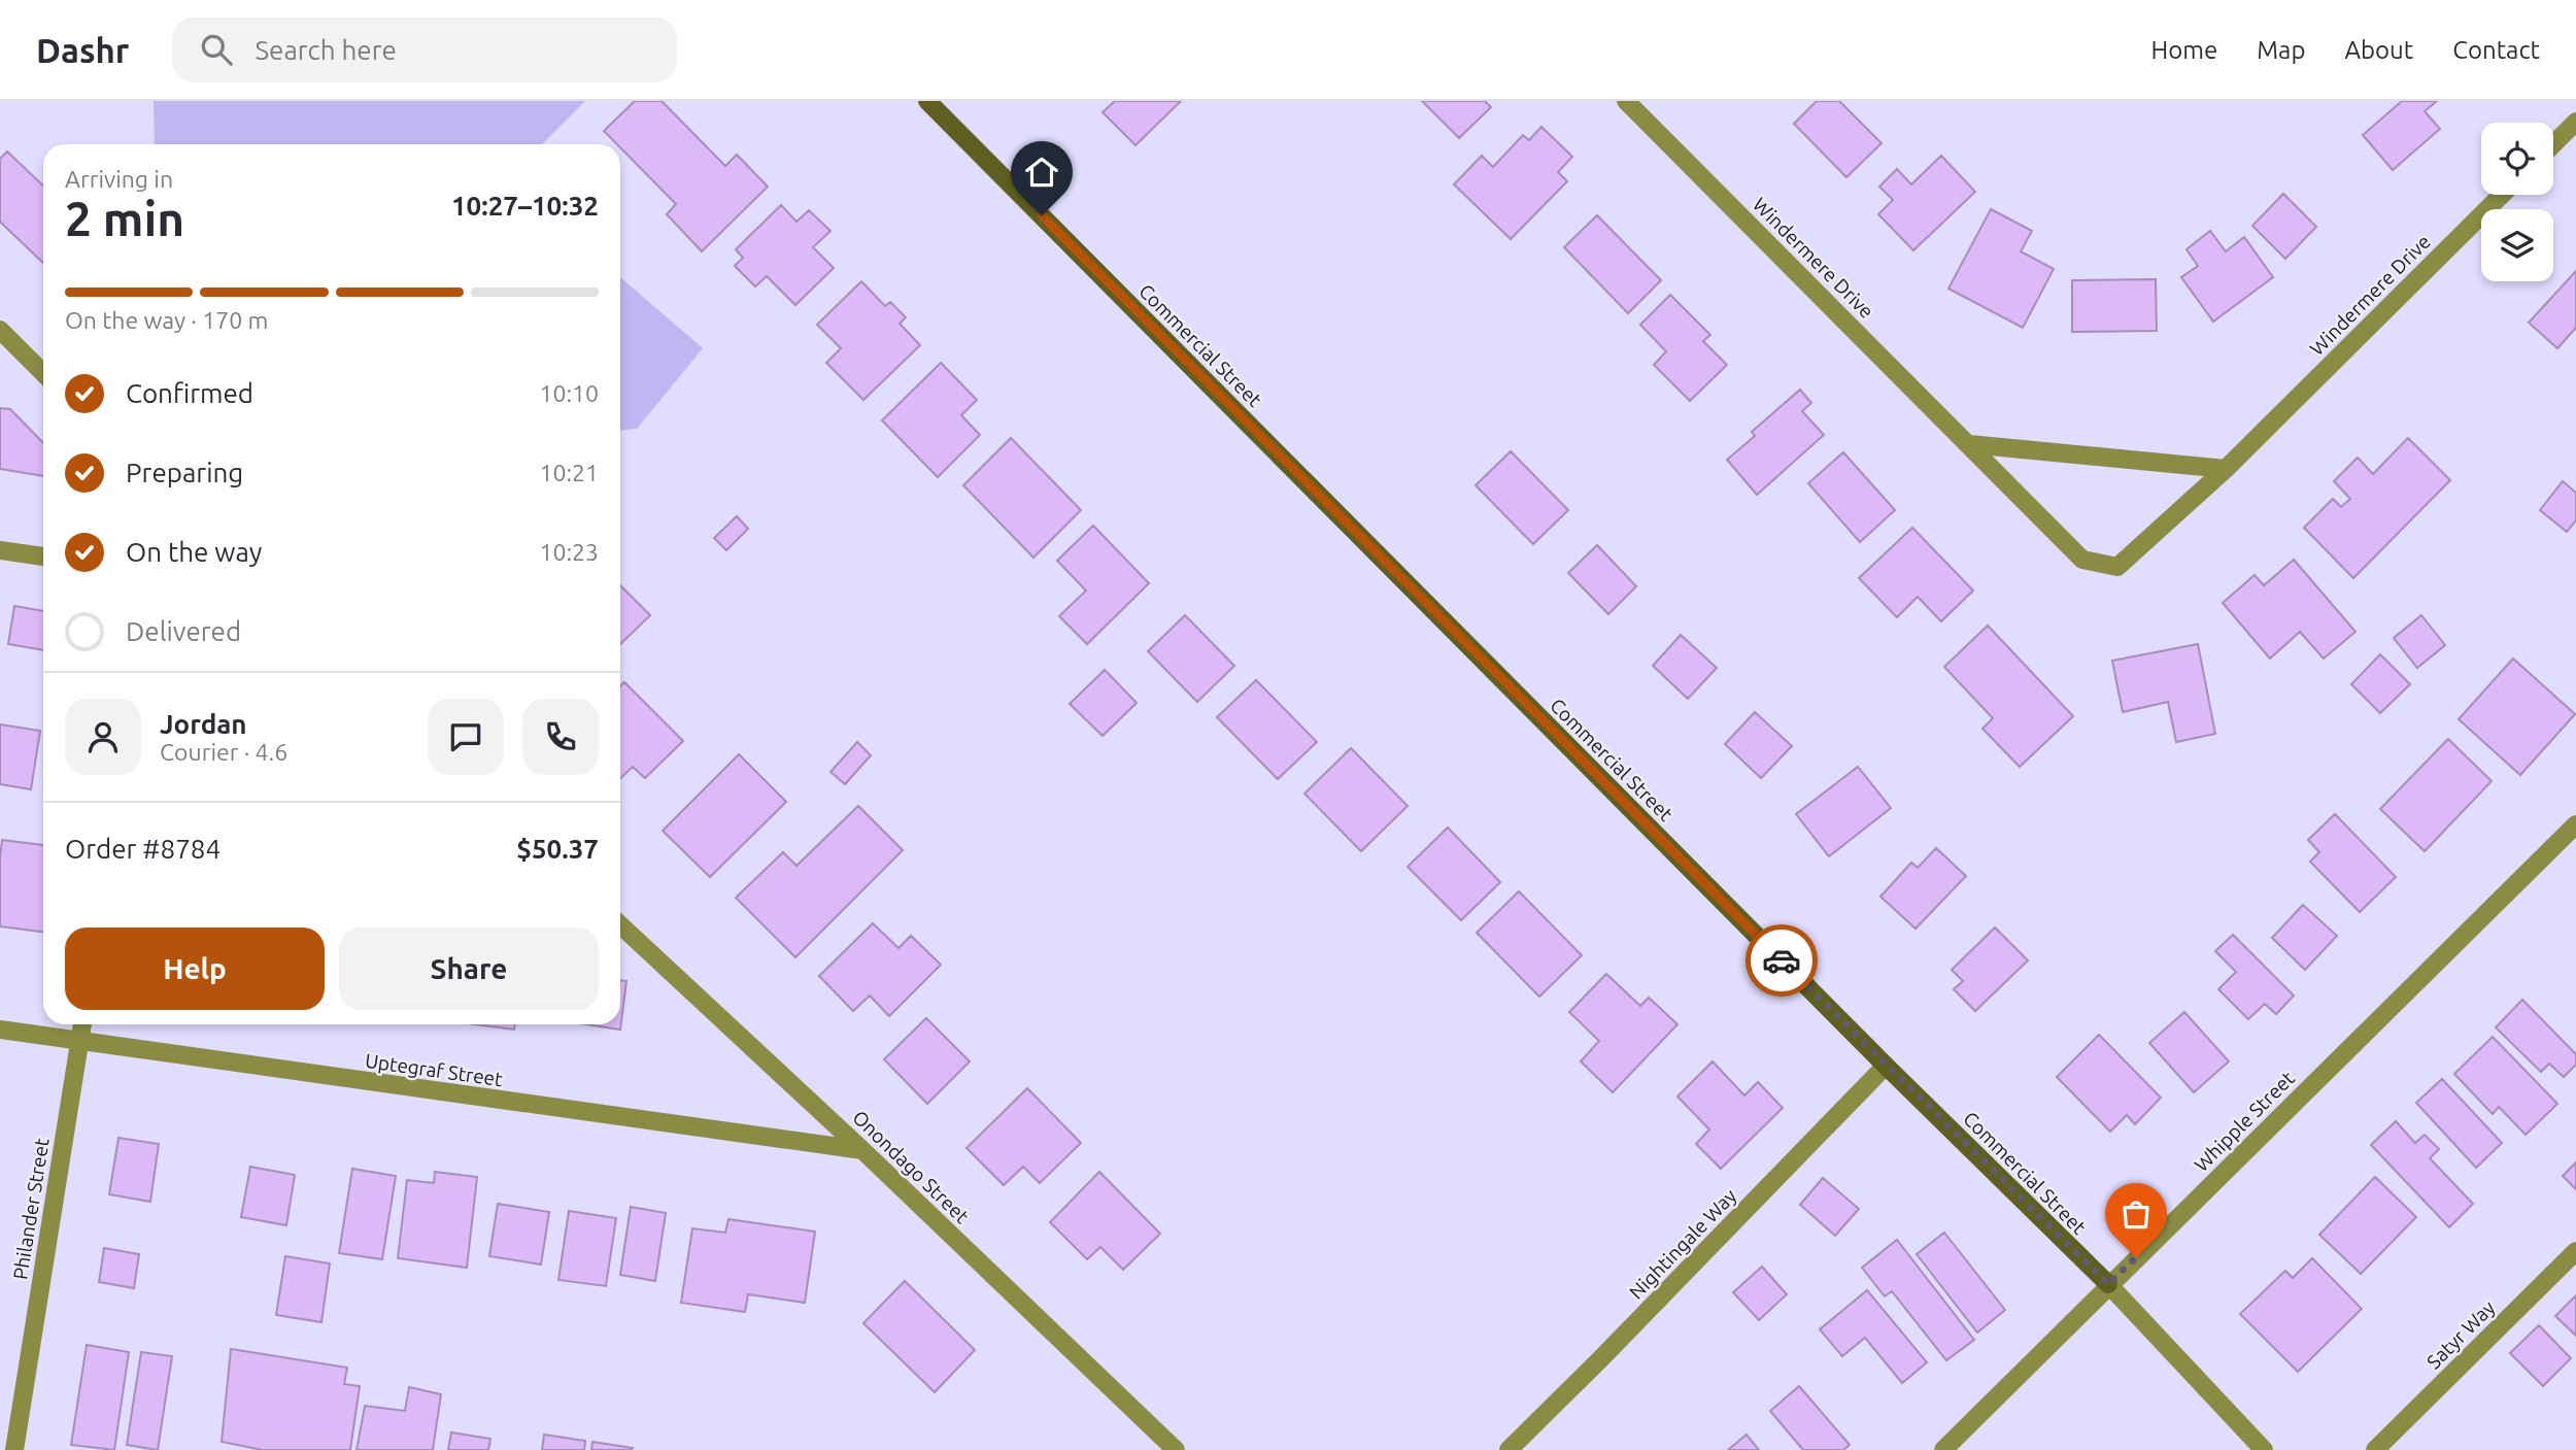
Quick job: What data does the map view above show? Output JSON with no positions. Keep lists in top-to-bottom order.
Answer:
{
  "streets": {
    "main road": ["Commercial Street"],
    "street": [
      "Windermere Drive",
      "Uptegraf Street",
      "Whipple Street",
      "Onondago Street",
      "Philander Street",
      "Nightingale Way",
      "Satyr Way"
    ]
  },
  "crossings": [
    ["Commercial Street", "Whipple Street"],
    ["Commercial Street", "Nightingale Way"],
    ["Uptegraf Street", "Onondago Street"],
    ["Uptegraf Street", "Philander Street"]
  ],
  "page": {
    "header": "Dashr",
    "search": "Search here",
    "nav": [
      "Home",
      "Map",
      "About",
      "Contact"
    ],
    "heading": ["2 min", "Arriving in", "10:27–10:32"],
    "panel": [
      "Jordan",
      "Courier · 4.6",
      "Order #8784",
      "$50.37"
    ],
    "bar": "On the way · 170 m",
    "list": [
      ["Confirmed", "10:10"],
      ["Preparing", "10:21"],
      ["On the way", "10:23"],
      "Delivered"
    ],
    "buttons": ["Help", "Share"]
  }
}
